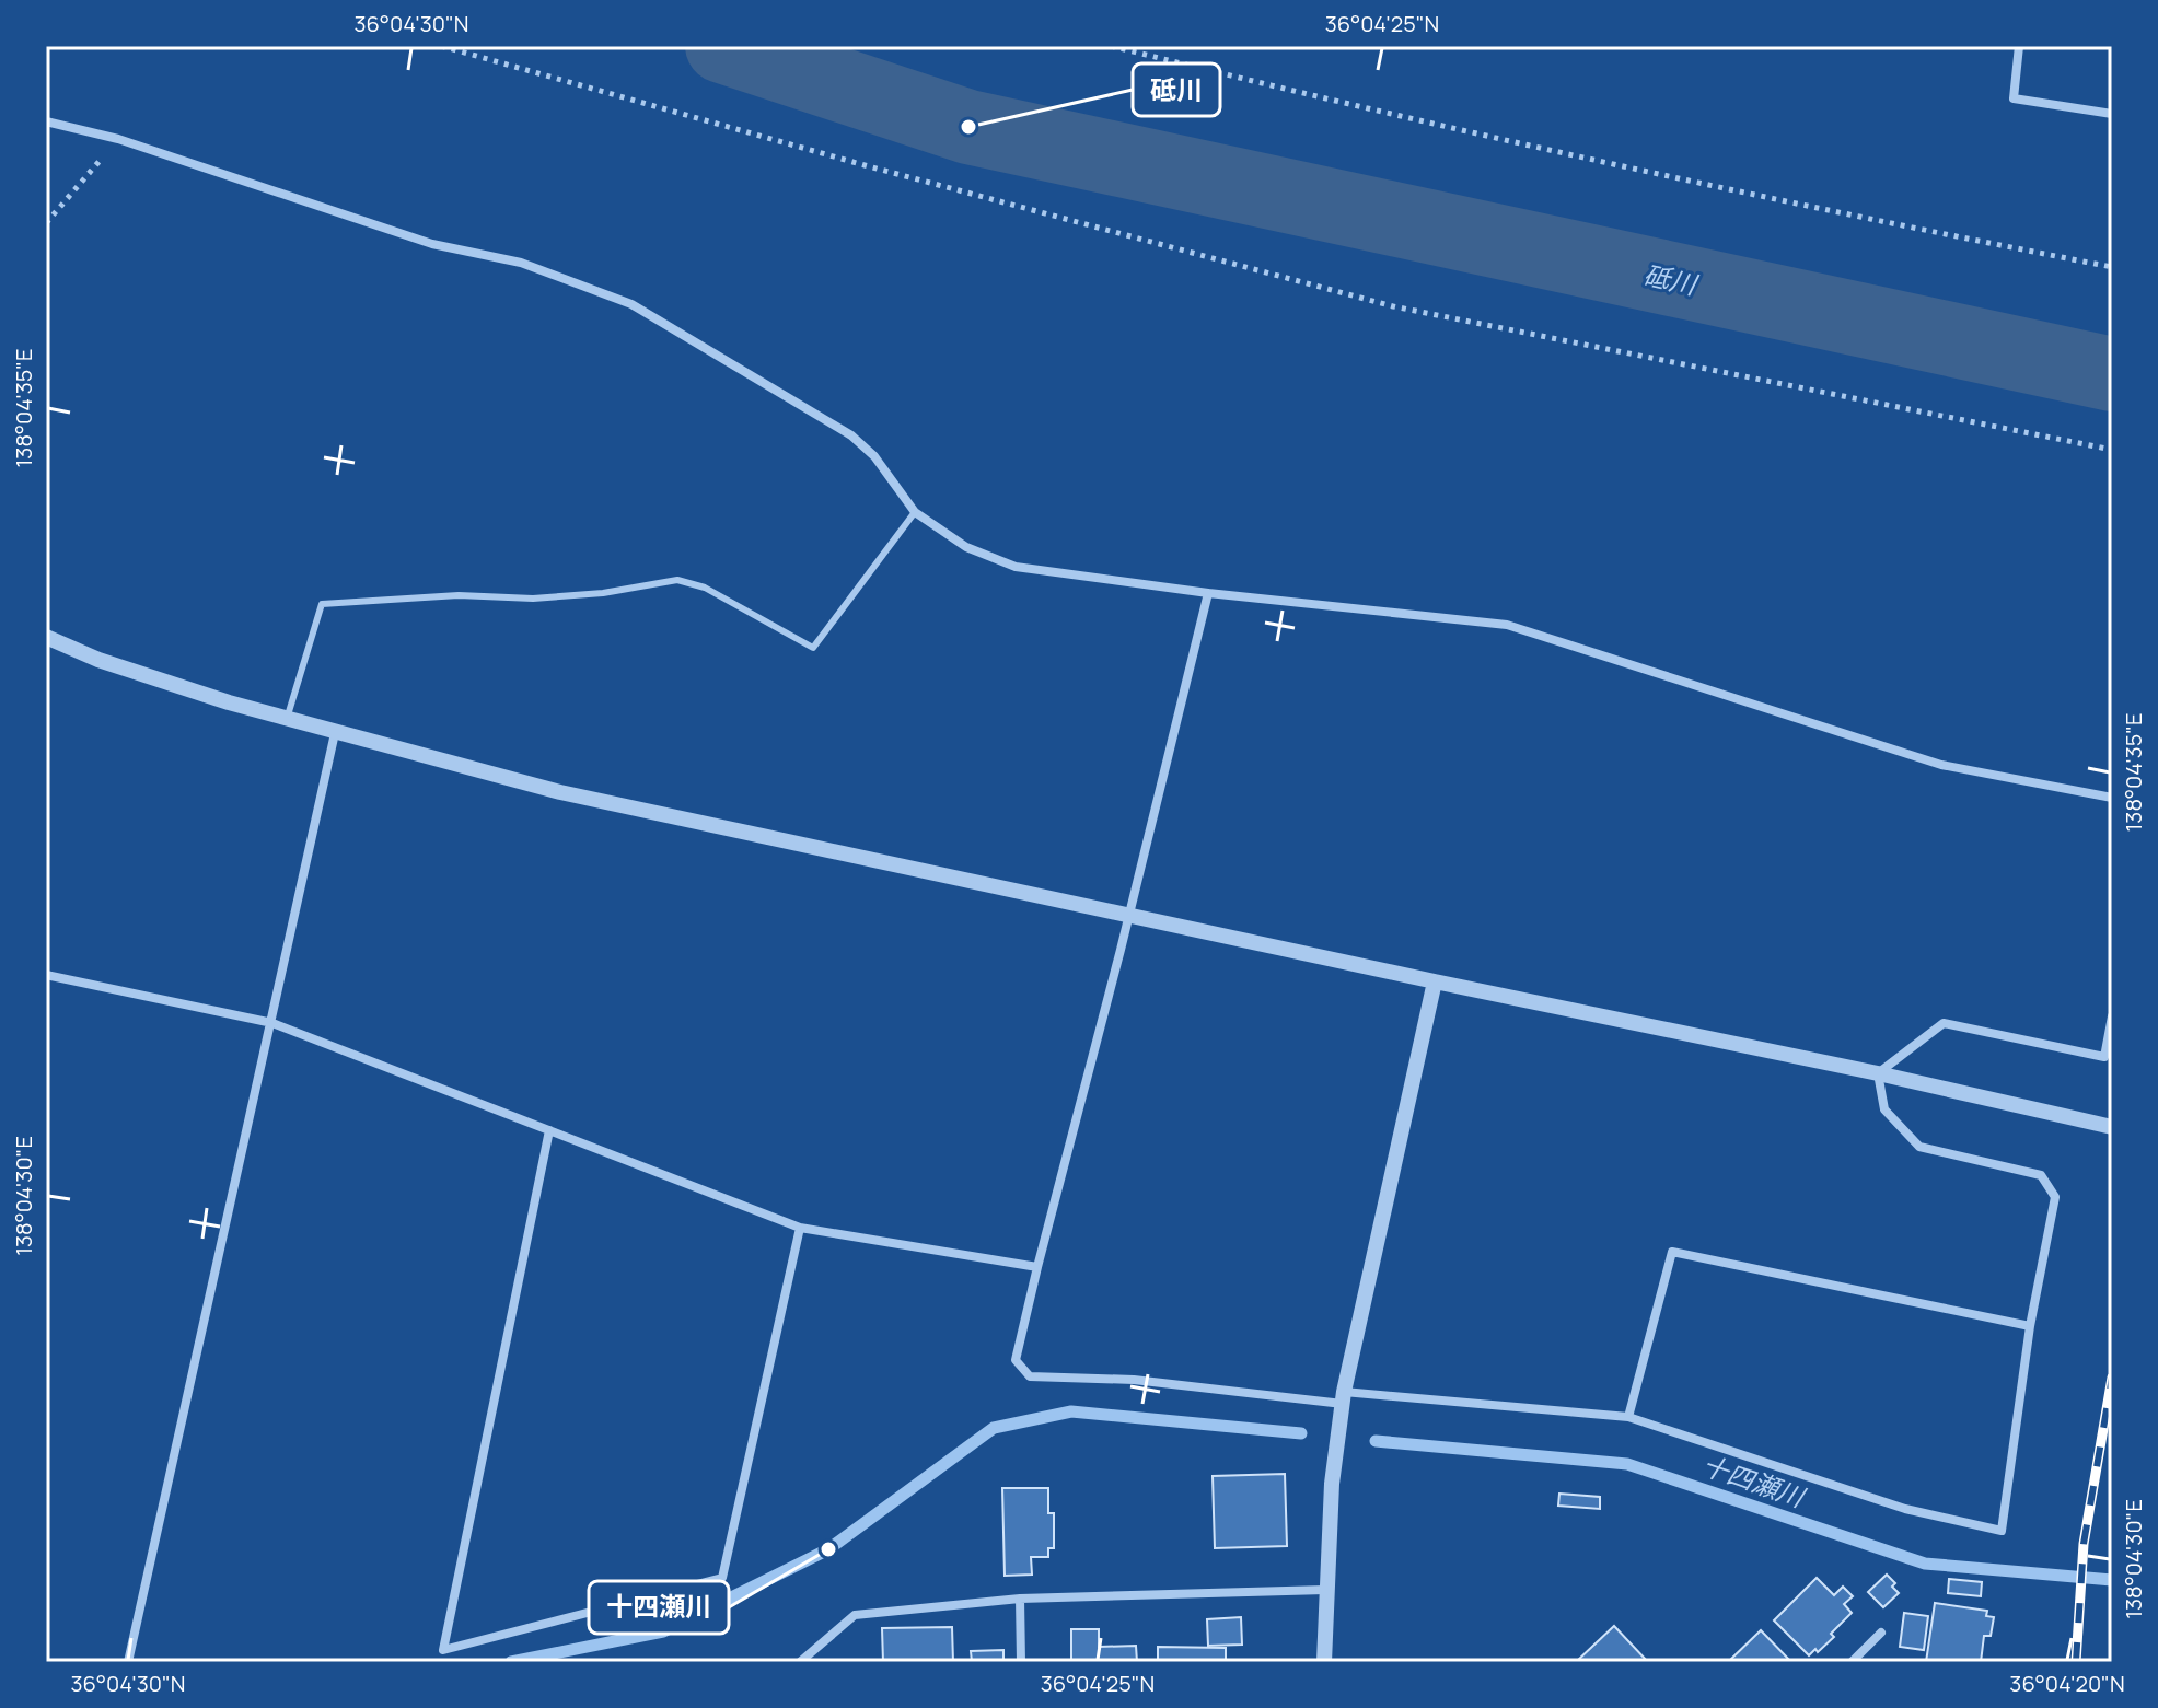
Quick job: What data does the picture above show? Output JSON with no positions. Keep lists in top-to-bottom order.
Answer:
{
  "water": ["砥川", "十四瀬川"],
  "places": ["砥川", "十四瀬川"],
  "coordinates": [
    "36°04'30\"N",
    "36°04'25\"N",
    "138°04'35\"E",
    "138°04'30\"E",
    "36°04'20\"N"
  ]
}
